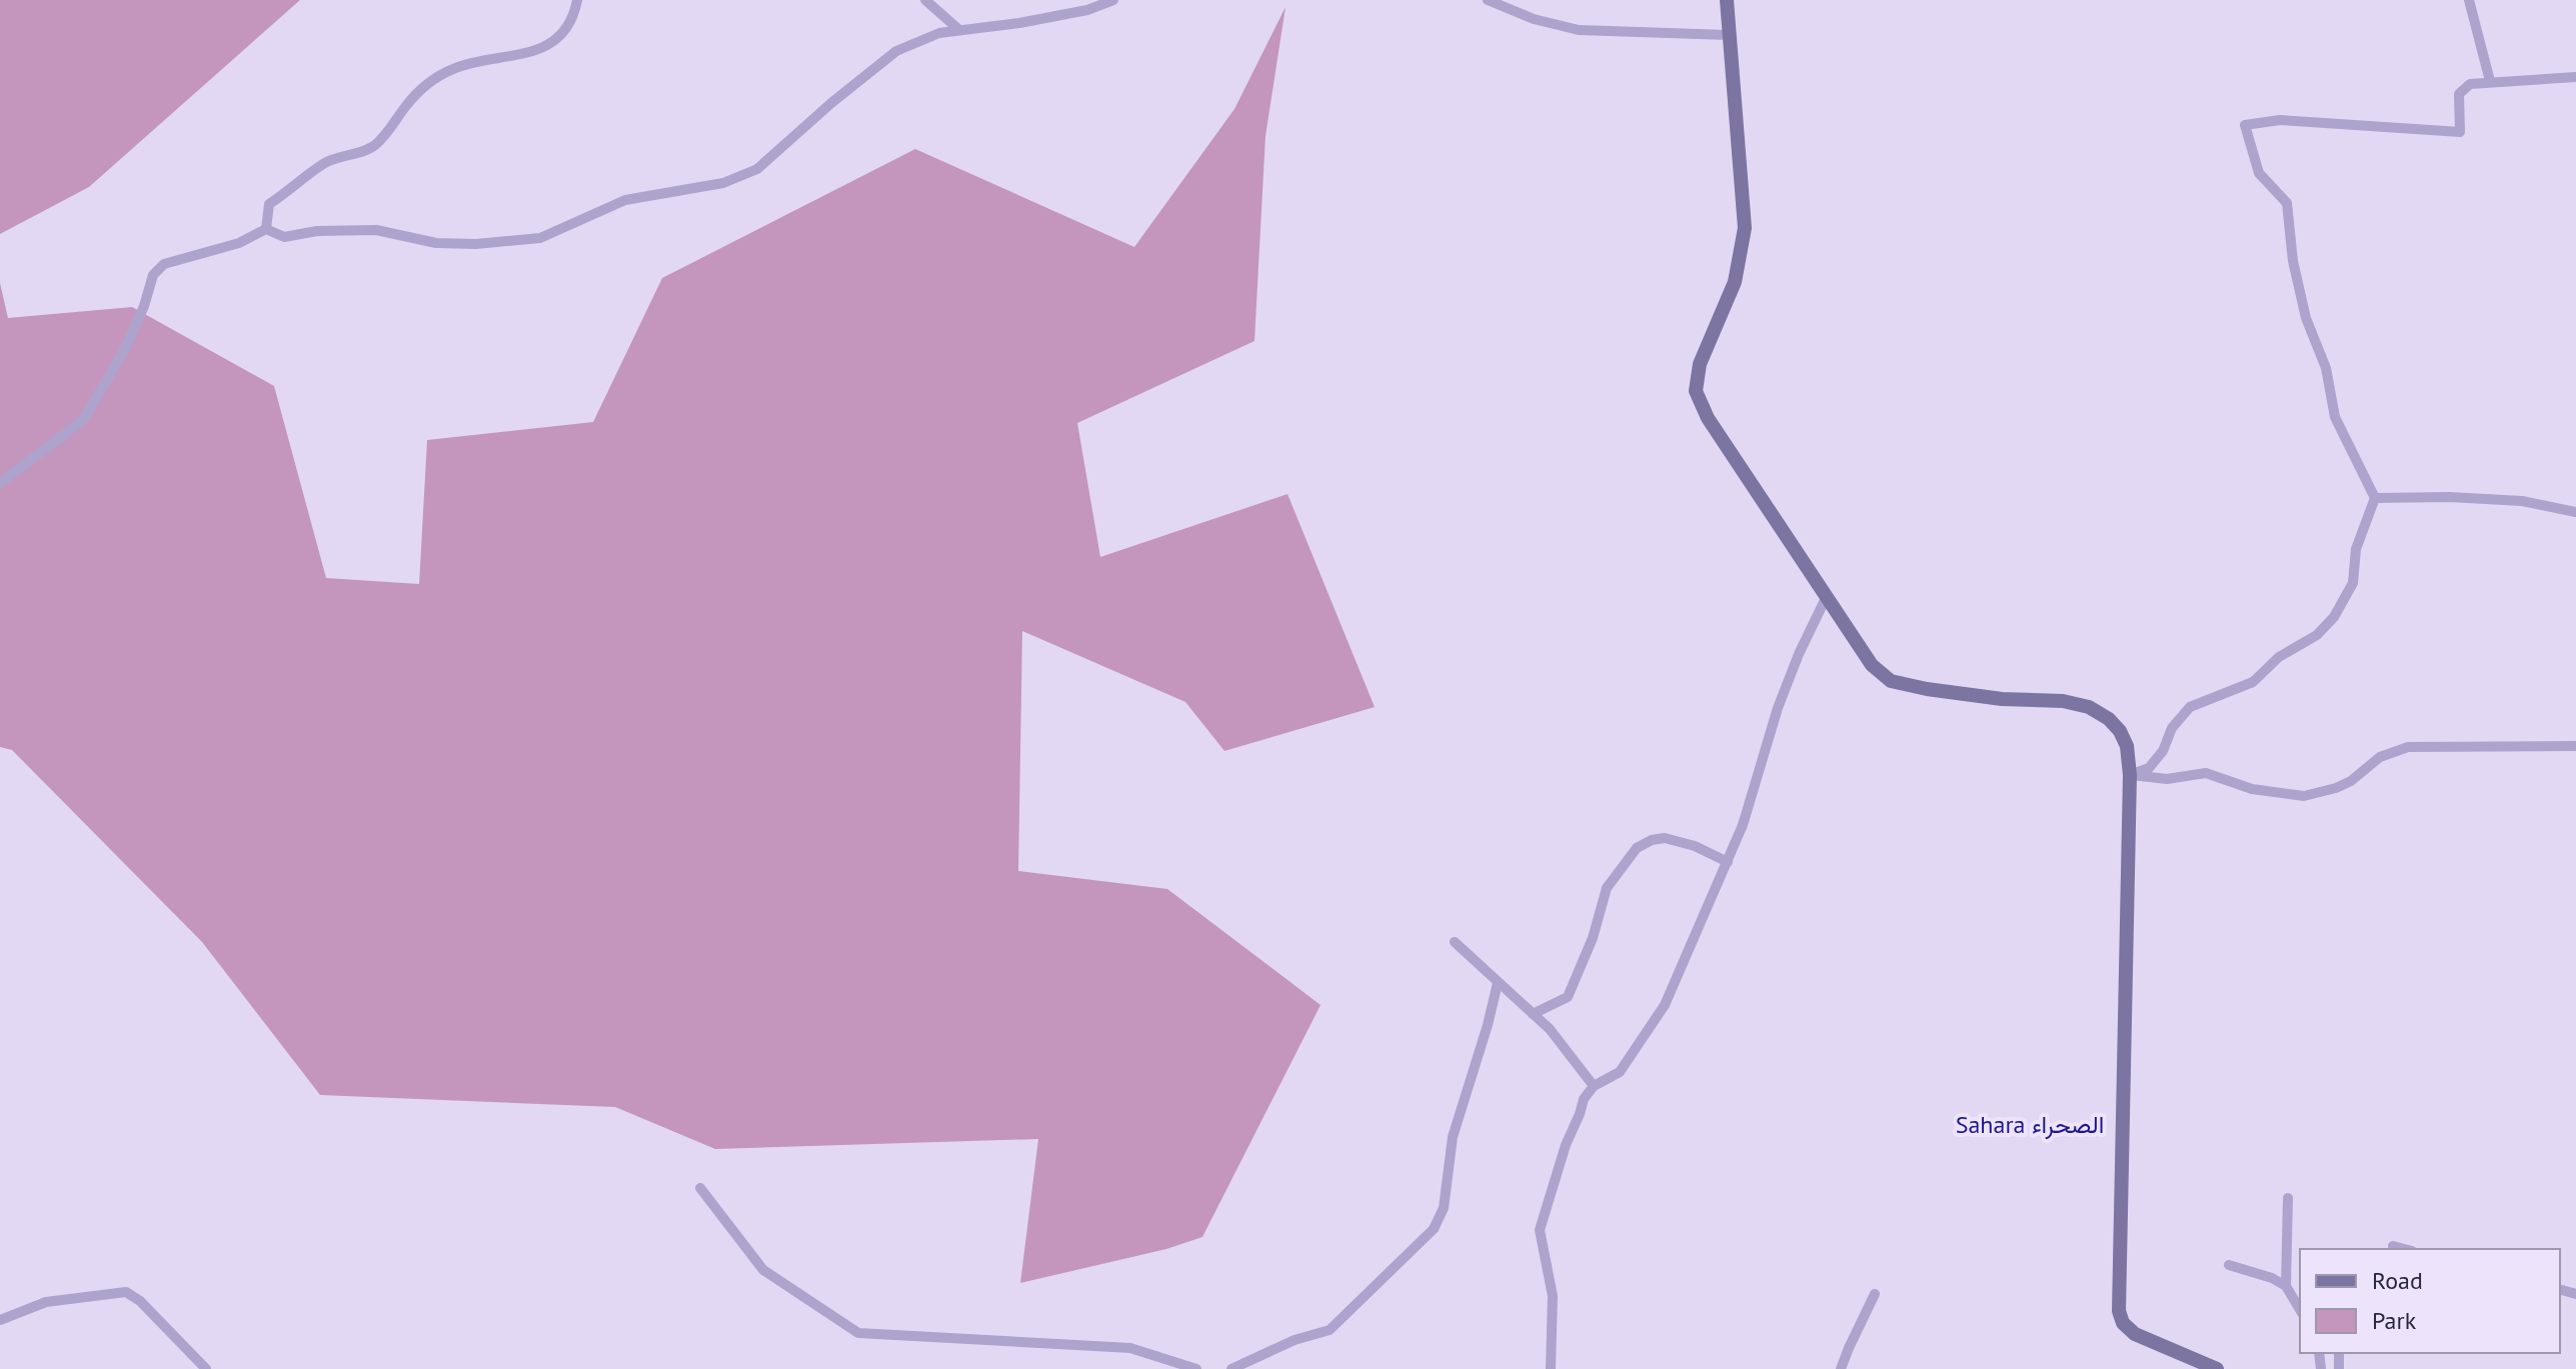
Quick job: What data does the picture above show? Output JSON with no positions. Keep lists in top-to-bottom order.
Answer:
{
  "districts": ["Sahara الصحراء"],
  "legend": ["Road", "Park"]
}
